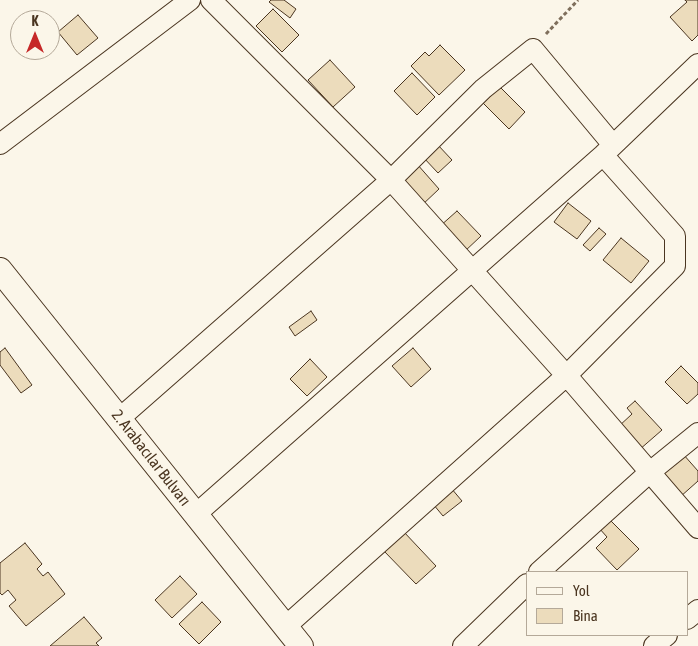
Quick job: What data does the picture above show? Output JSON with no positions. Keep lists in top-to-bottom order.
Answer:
{
  "streets": {
    "street": ["2. Arabacılar Bulvarı"]
  },
  "legend": ["Yol", "Bina"],
  "north": "top"
}
